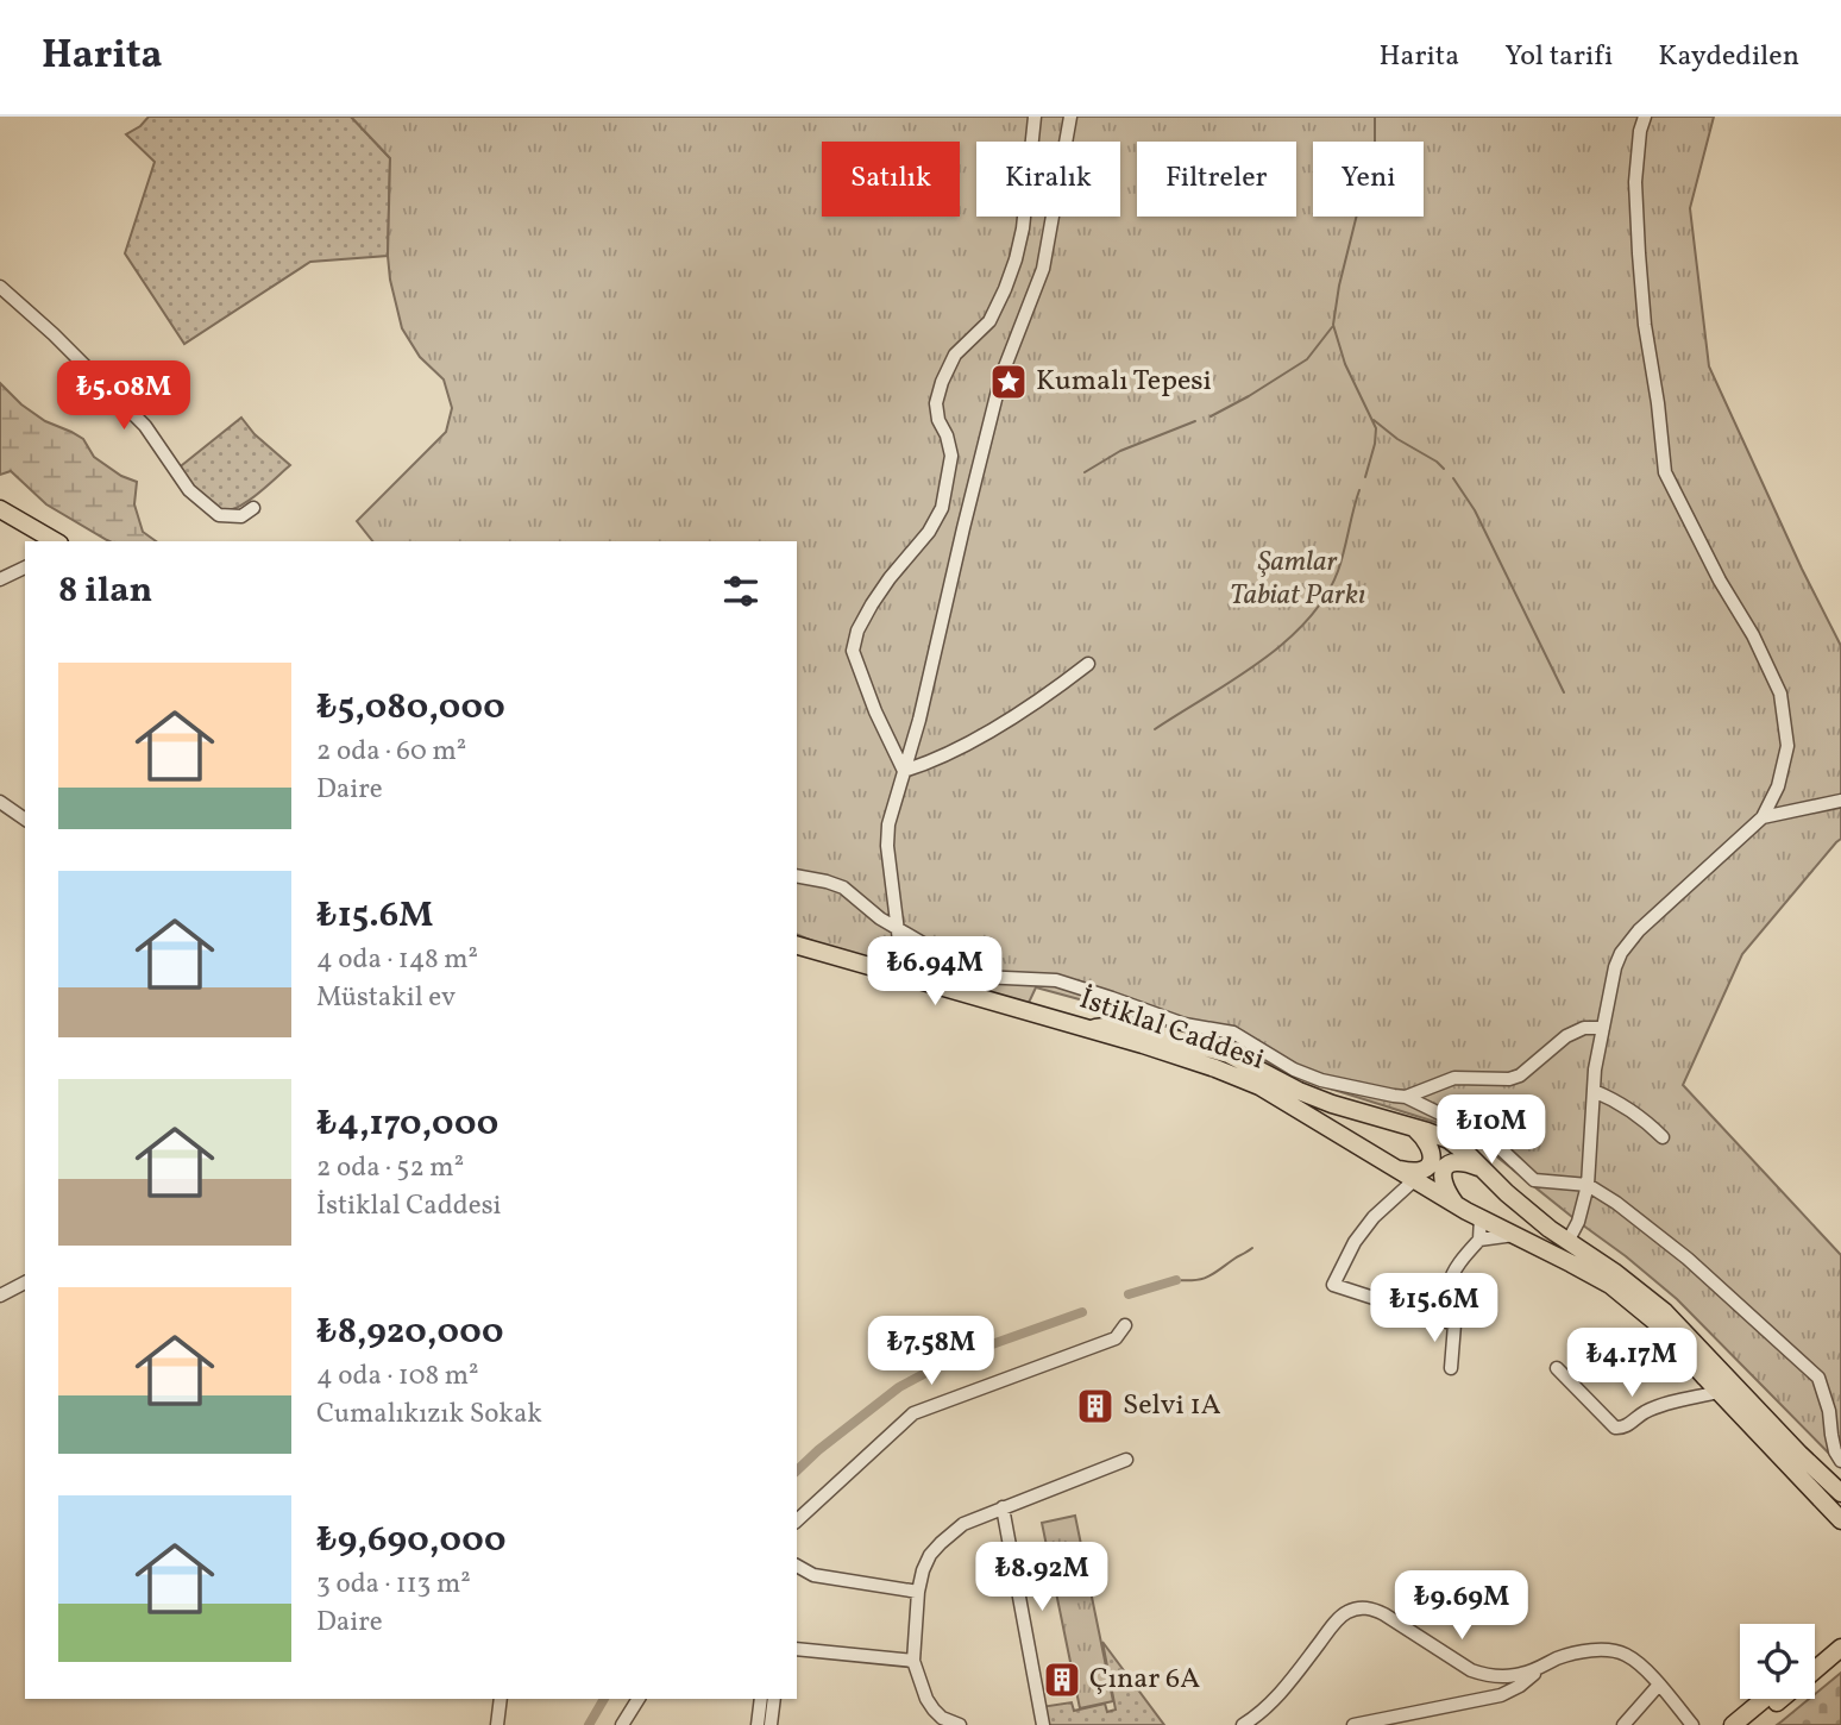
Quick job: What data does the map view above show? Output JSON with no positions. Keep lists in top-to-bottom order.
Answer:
{
  "streets": {
    "main road": ["İstiklal Caddesi"]
  },
  "parks": ["Şamlar Tabiat Parkı"],
  "places": {
    "place": ["Kumalı Tepesi"],
    "building": ["Selvi 1A", "Çınar 6A"]
  },
  "page": {
    "header": "Harita",
    "nav": ["Harita", "Yol tarifi", "Kaydedilen"],
    "chip": [
      "Satılık",
      "Kiralık",
      "Filtreler",
      "Yeni"
    ],
    "price": [
      "₺5.08M",
      "₺6.94M",
      "₺10M",
      "₺15.6M",
      "₺7.58M",
      "₺4.17M",
      "₺8.92M",
      "₺9.69M"
    ],
    "heading": "8 ilan",
    "list": [
      {
        "name": "₺5,080,000",
        "note": "2 oda · 60 m² · Daire"
      },
      {
        "name": "₺15.6M",
        "note": "4 oda · 148 m² · Müstakil ev"
      },
      {
        "name": "₺4,170,000",
        "note": "2 oda · 52 m² · İstiklal Caddesi"
      },
      {
        "name": "₺8,920,000",
        "note": "4 oda · 108 m² · Cumalıkızık Sokak"
      },
      {
        "name": "₺9,690,000",
        "note": "3 oda · 113 m² · Daire"
      }
    ]
  }
}
